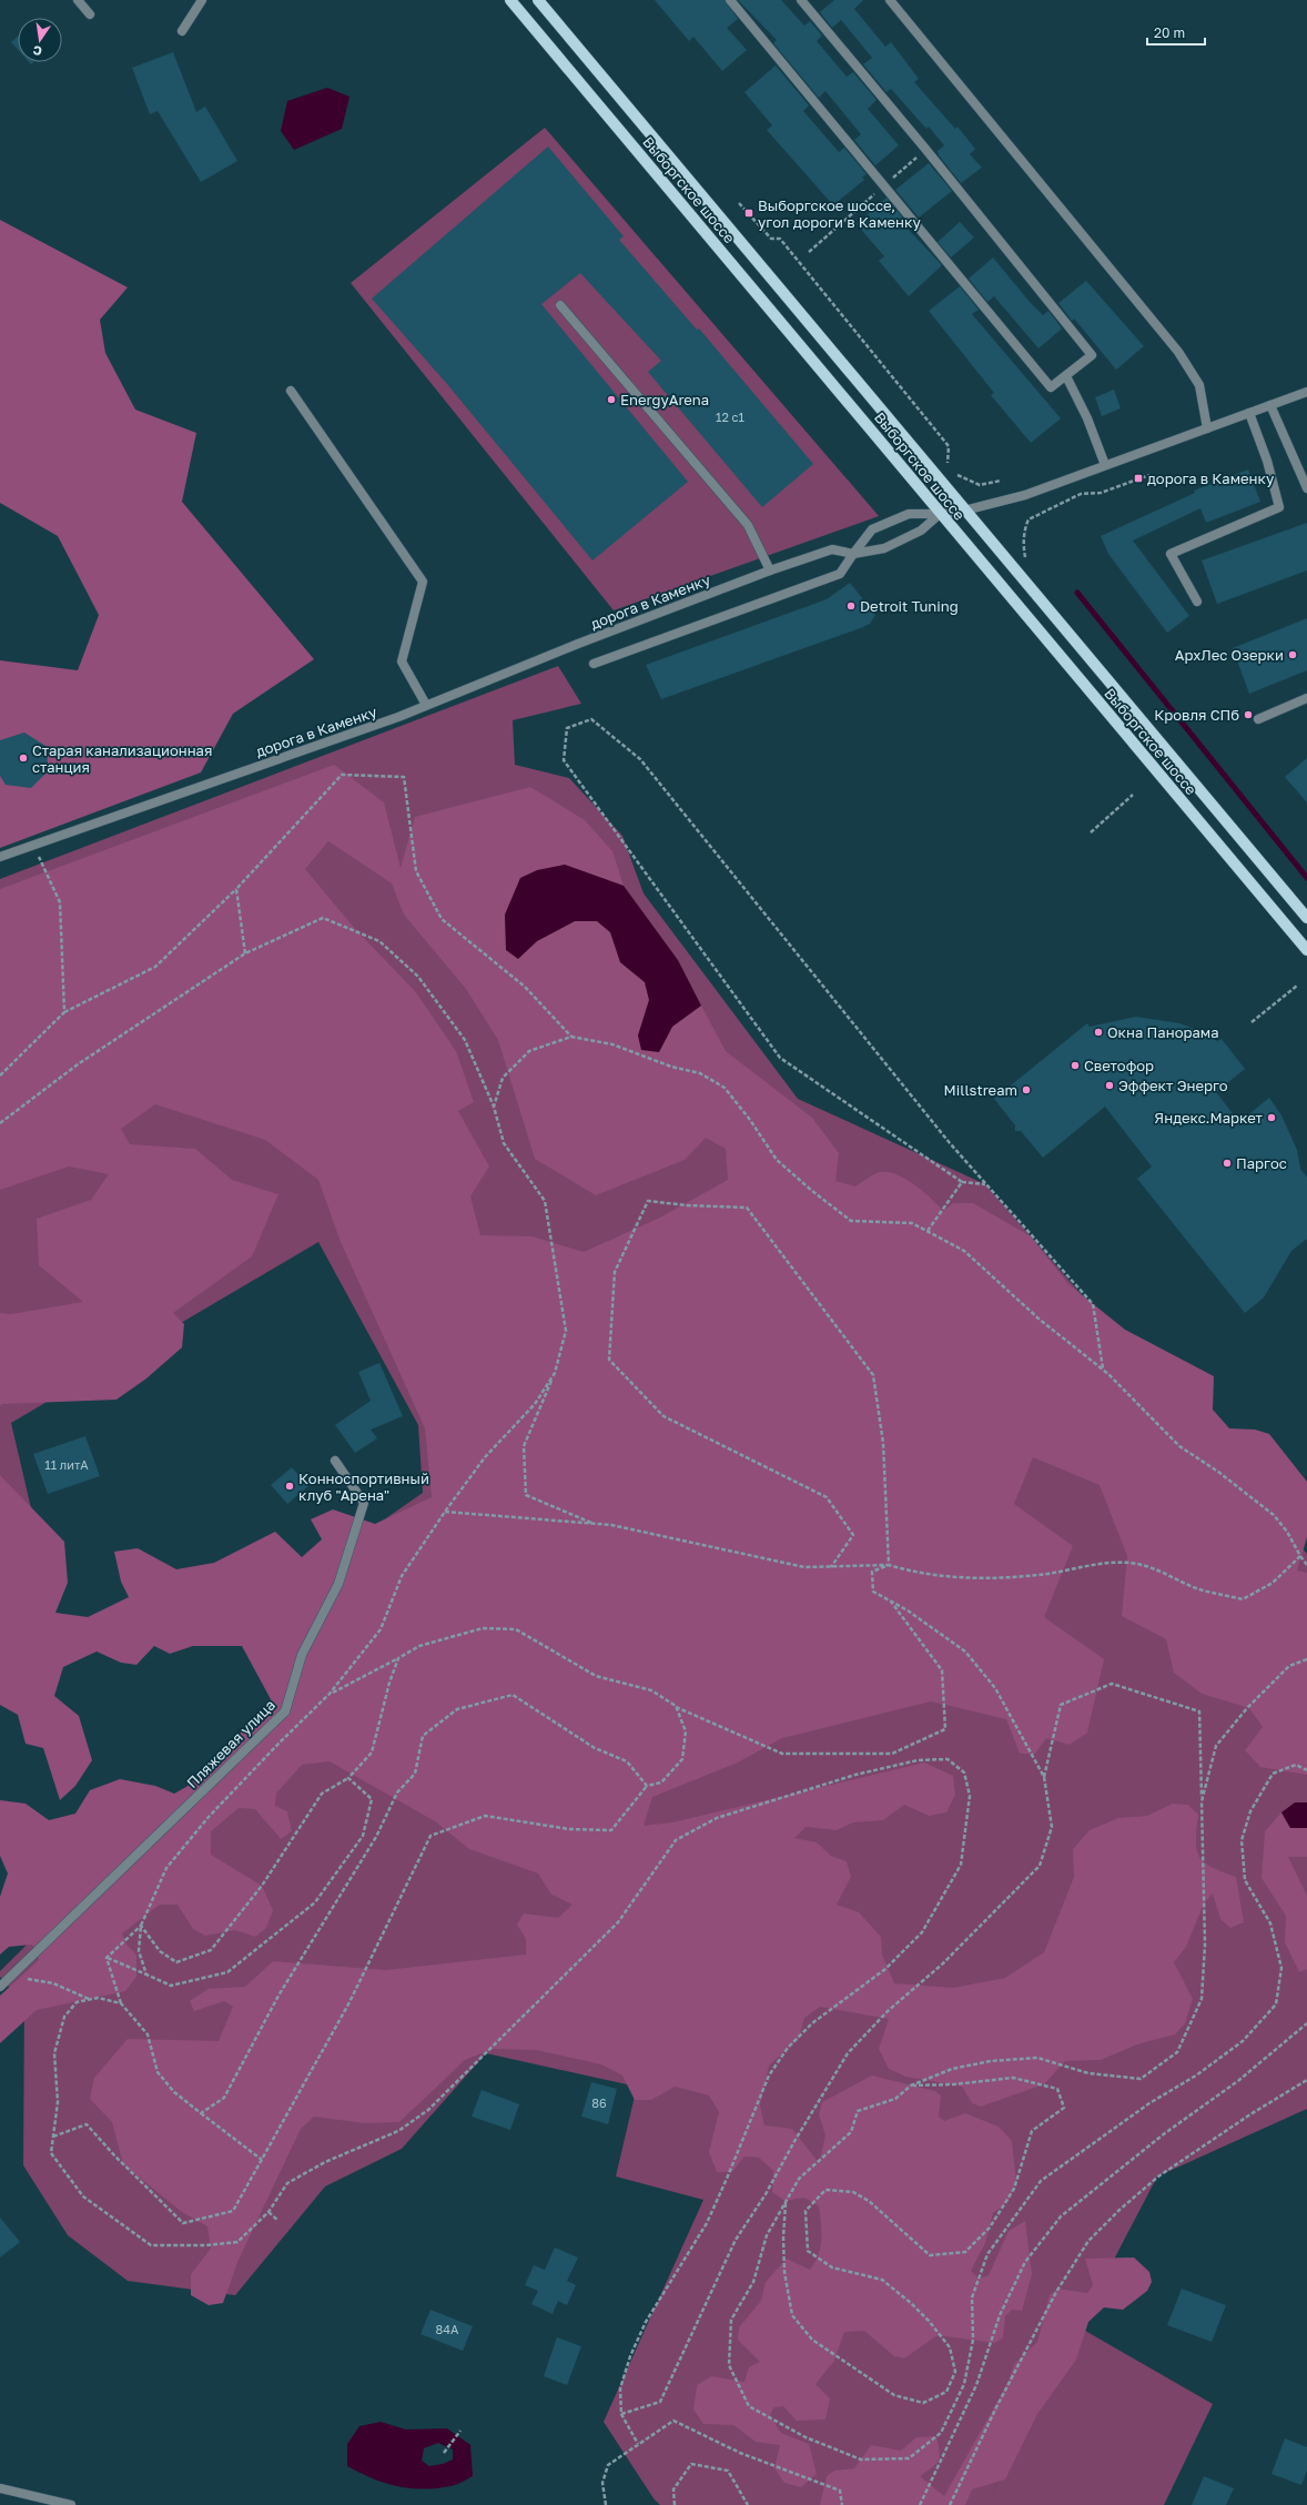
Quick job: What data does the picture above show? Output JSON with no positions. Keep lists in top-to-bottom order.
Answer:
{
  "streets": {
    "main road": ["Выборгское шоссе"],
    "street": ["дорога в Каменку", "Пляжевая улица"]
  },
  "places": {
    "transit": ["Выборгское шоссе, угол дороги в Каменку", "дорога в Каменку"],
    "other": [
      "EnergyArena",
      "Detroit Tuning",
      "АрхЛес Озерки",
      "Кровля СПб",
      "Старая канализационная станция",
      "Окна Панорама",
      "Светофор",
      "Эффект Энерго",
      "Millstream",
      "Яндекс.Маркет",
      "Паргос",
      "Конноспортивный клуб \"Арена\""
    ]
  },
  "house_numbers": [
    "12 с1",
    "11 литА",
    "86",
    "84А"
  ],
  "scale_bar": "20 m",
  "north": "bottom"
}
